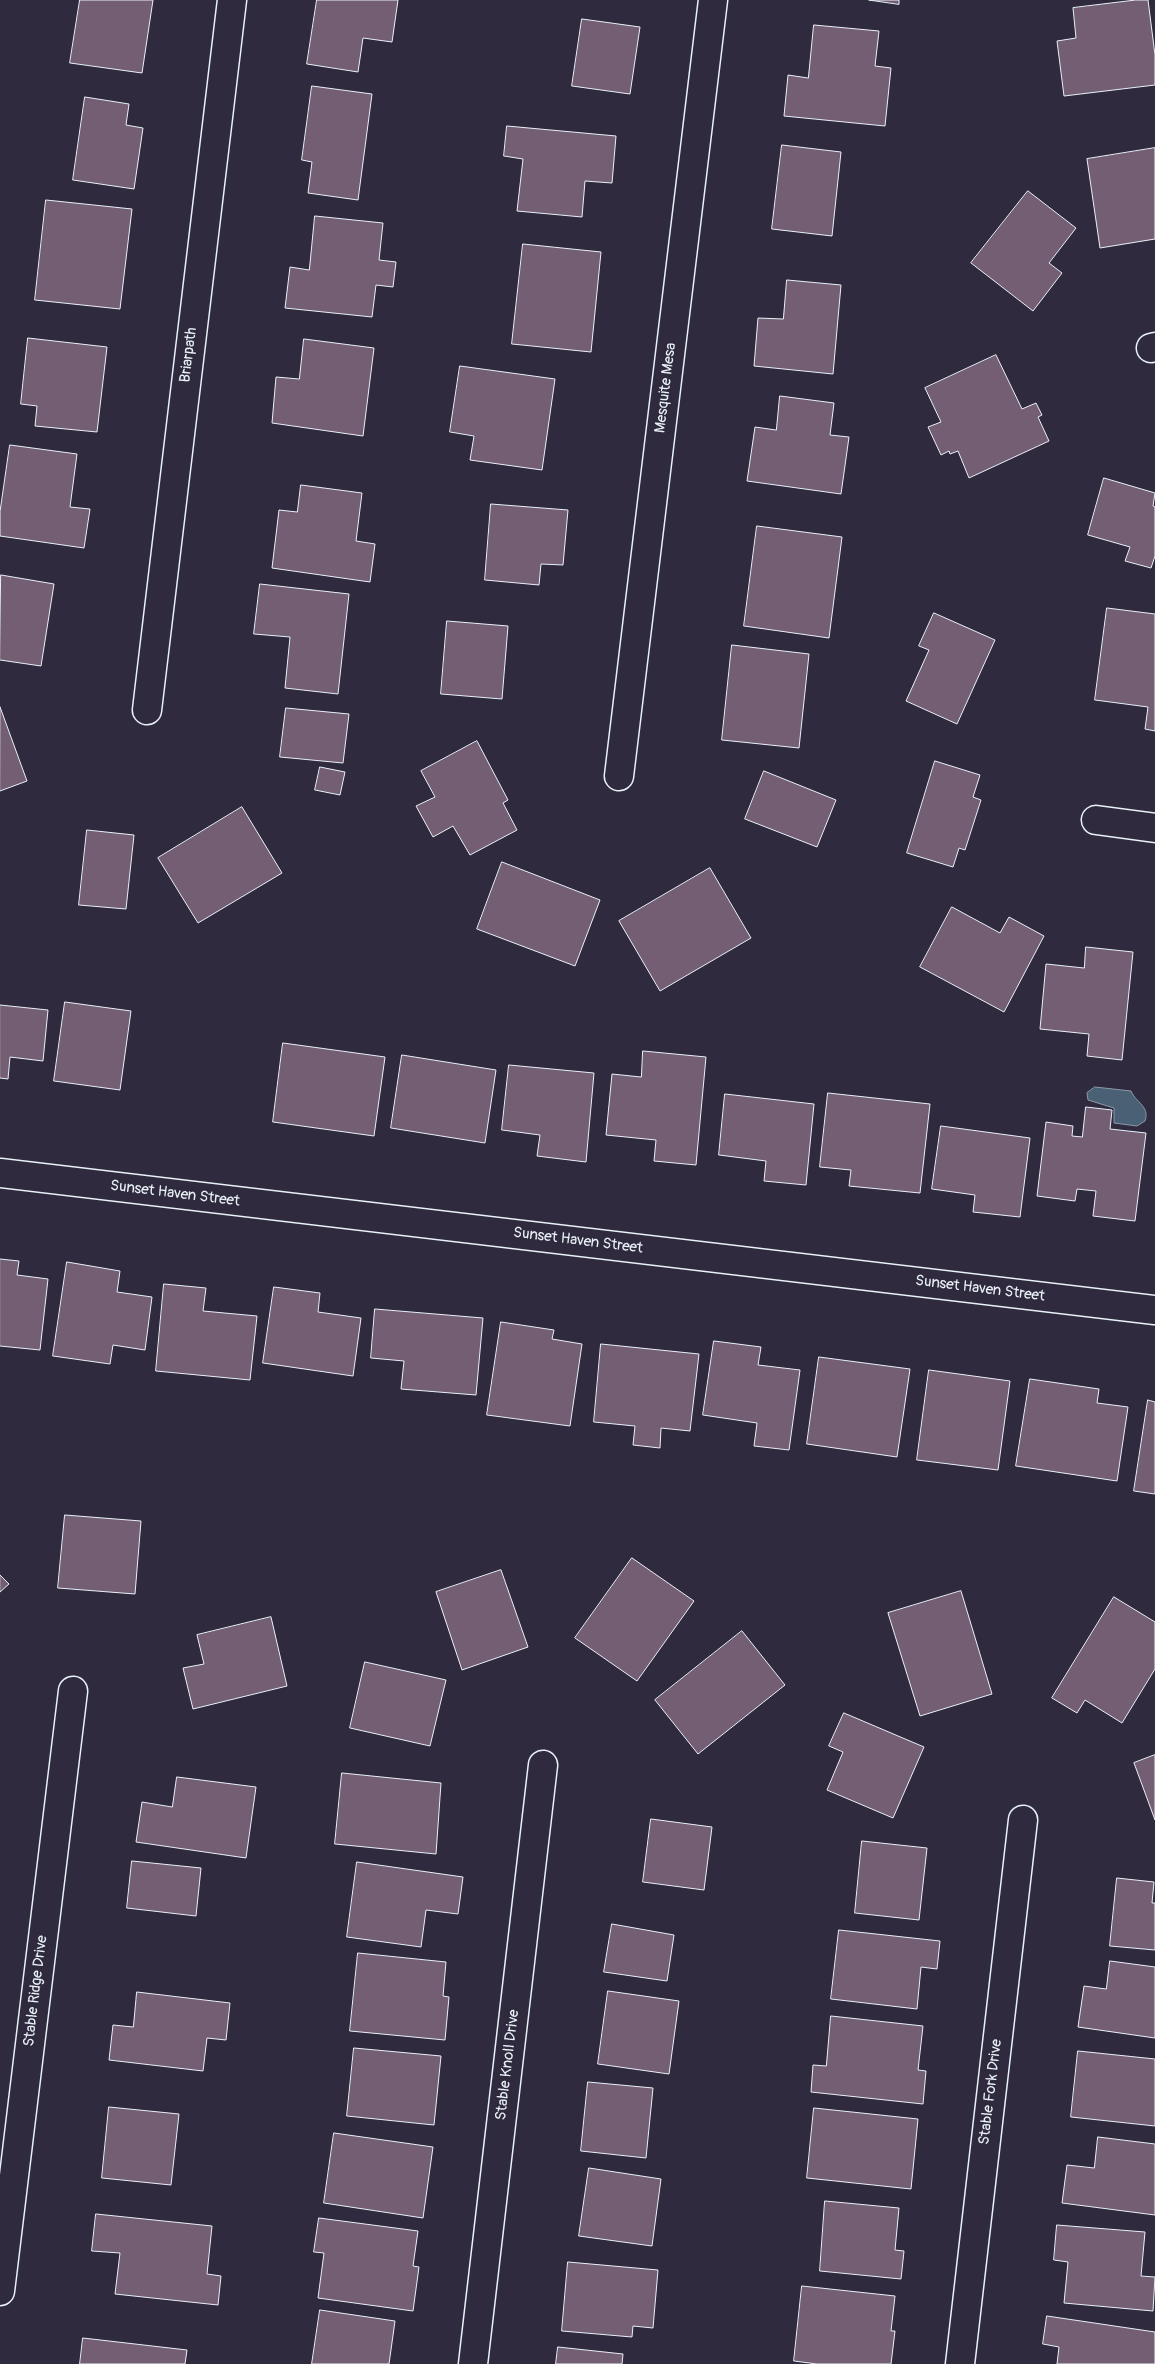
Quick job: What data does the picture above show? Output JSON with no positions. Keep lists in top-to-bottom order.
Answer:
{
  "streets": {
    "street": [
      "Briarpath",
      "Mesquite Mesa",
      "Sunset Haven Street",
      "Stable Ridge Drive",
      "Stable Knoll Drive",
      "Stable Fork Drive"
    ]
  }
}
